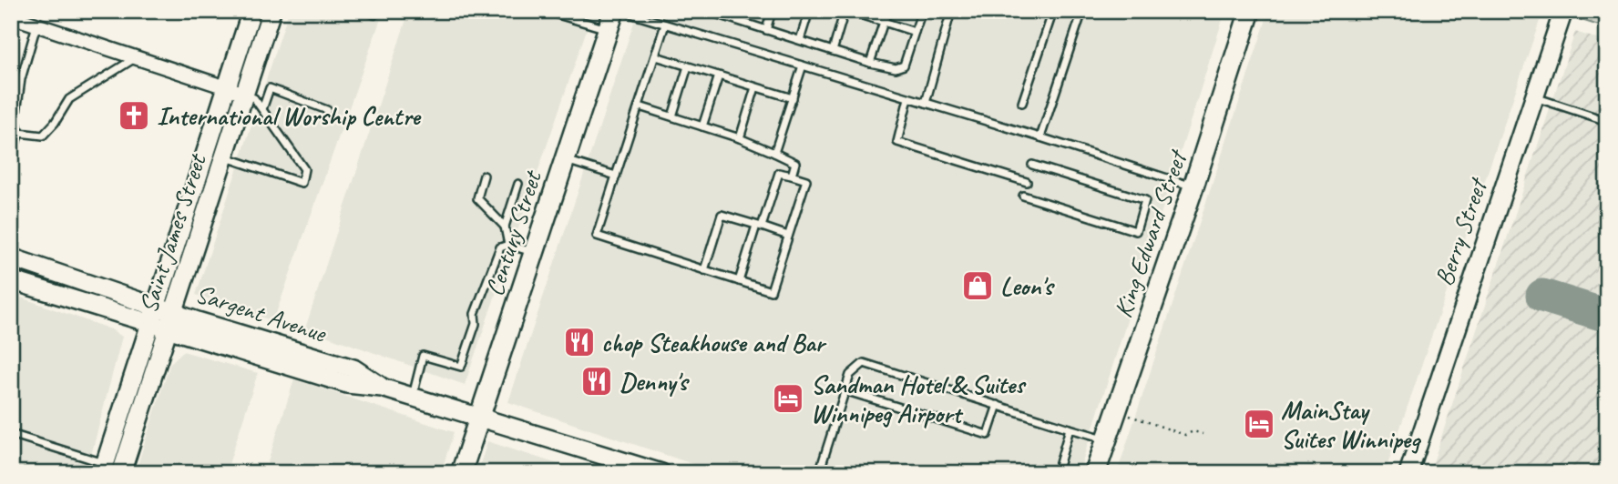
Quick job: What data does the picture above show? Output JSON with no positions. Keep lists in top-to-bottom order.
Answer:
{
  "streets": {
    "main road": [
      "Berry Street",
      "Saint James Street",
      "Century Street",
      "King Edward Street",
      "Sargent Avenue"
    ]
  },
  "crossings": [
    ["Saint James Street", "Sargent Avenue"],
    ["Century Street", "Sargent Avenue"]
  ],
  "places": {
    "church": ["International Worship Centre"],
    "shop": ["Leon's"],
    "restaurant": ["chop Steakhouse and Bar", "Denny's"],
    "hotel": ["Sandman Hotel & Suites Winnipeg Airport", "MainStay Suites Winnipeg"]
  }
}
